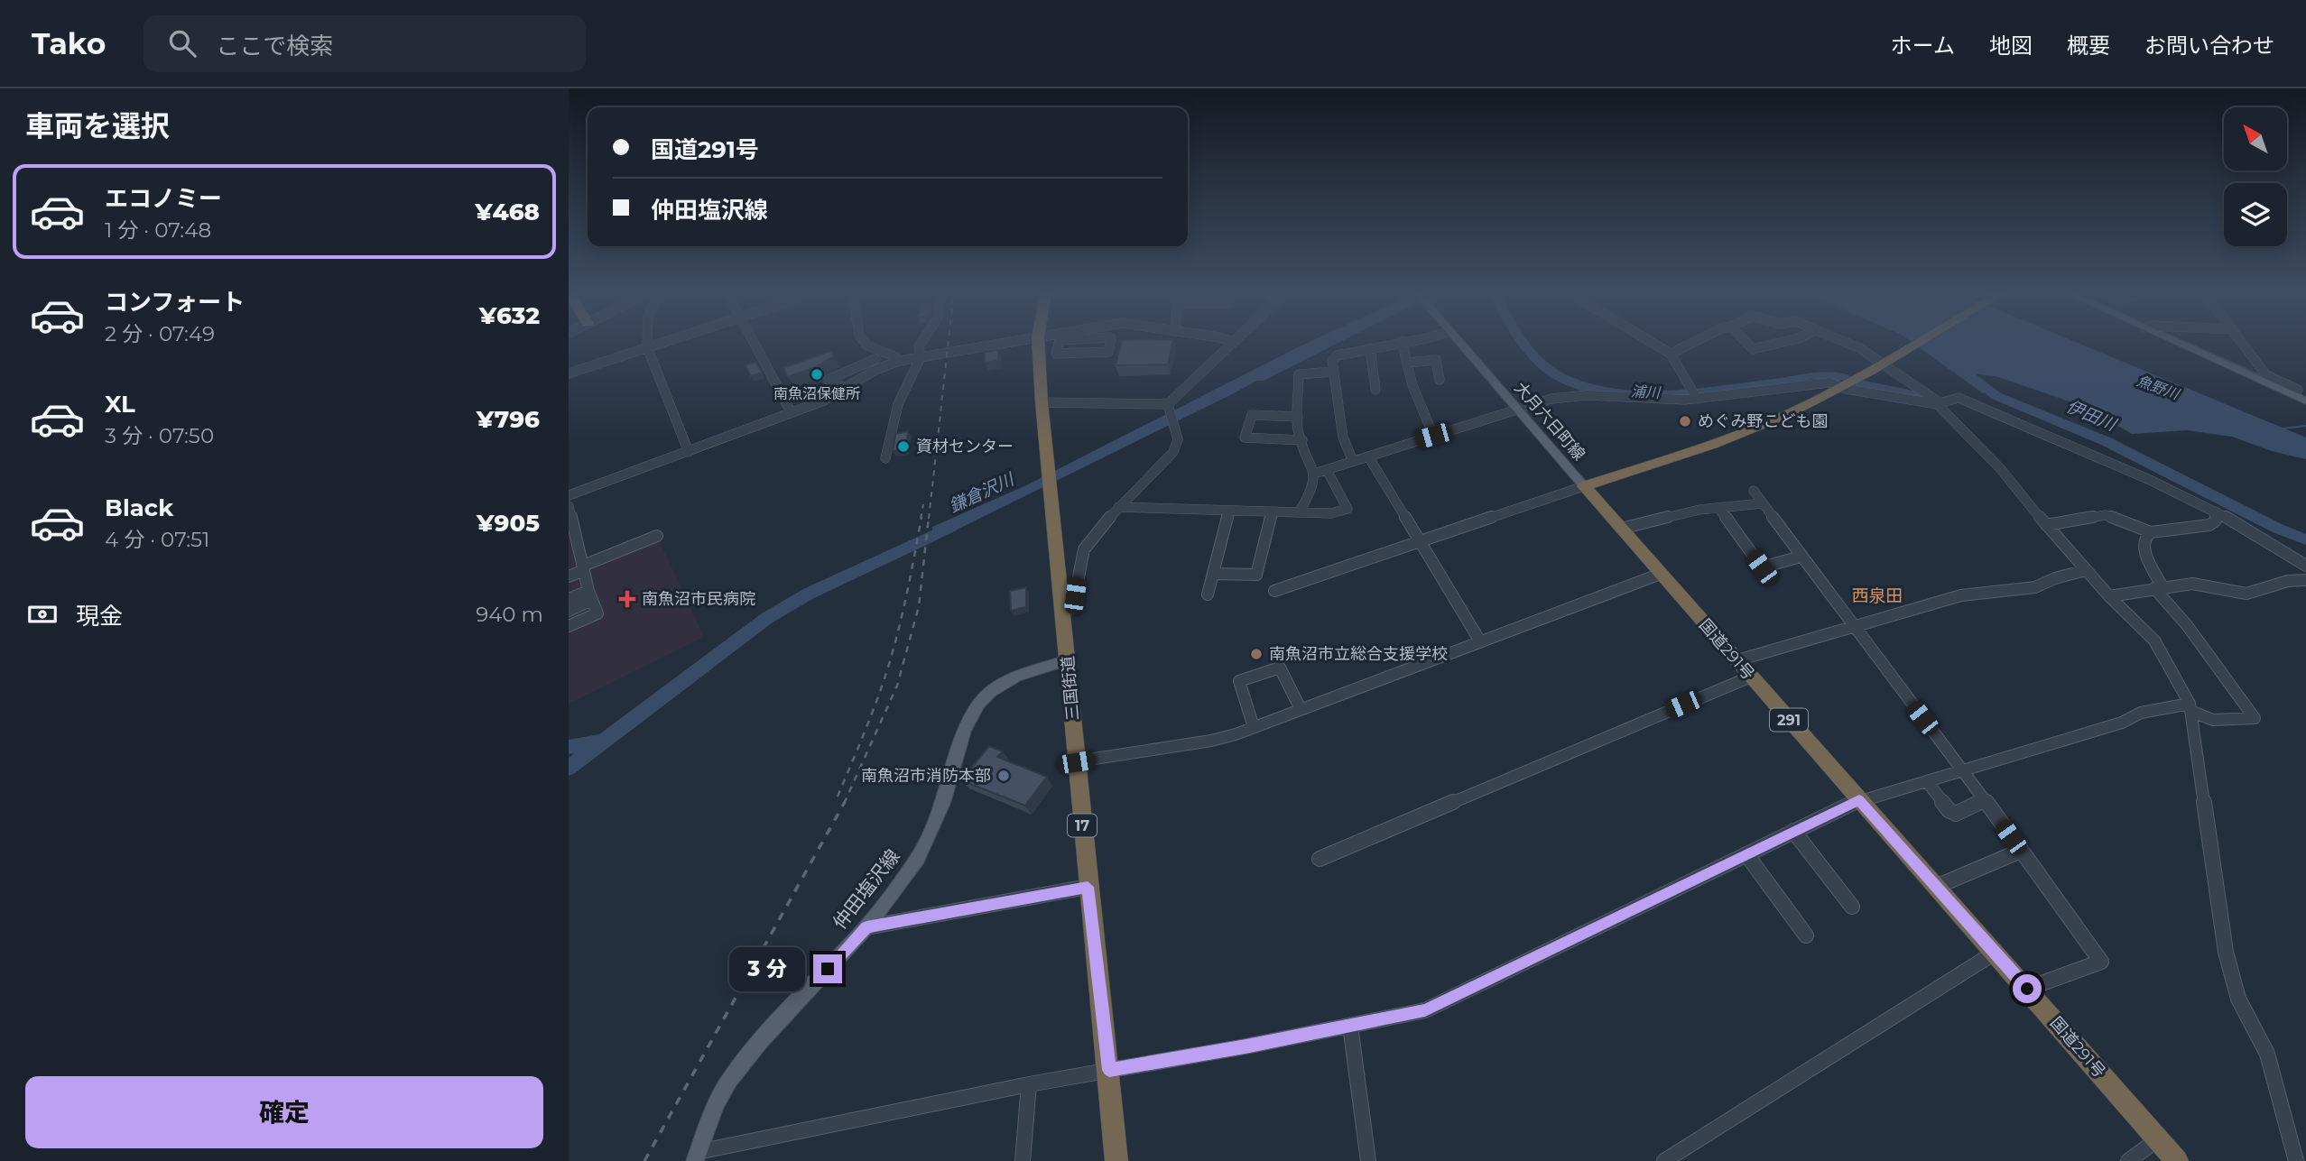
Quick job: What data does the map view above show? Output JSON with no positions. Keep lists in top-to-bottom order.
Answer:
{
  "streets": {
    "highway": [
      "国道291号",
      "三国街道",
      "291",
      "17"
    ],
    "main road": ["大月六日町線", "仲田塩沢線"]
  },
  "crossings": [
    ["大月六日町線", "国道291号"],
    ["三国街道", "仲田塩沢線"]
  ],
  "districts": ["西泉田"],
  "water": [
    "魚野川",
    "浦川",
    "伊田川",
    "鎌倉沢川"
  ],
  "places": {
    "other": [
      "南魚沼保健所",
      "めぐみ野こども園",
      "資材センター",
      "南魚沼市立総合支援学校",
      "南魚沼市消防本部"
    ],
    "health": ["南魚沼市民病院"]
  },
  "north": "top left",
  "page": {
    "header": "Tako",
    "search": "ここで検索",
    "nav": [
      "ホーム",
      "地図",
      "概要",
      "お問い合わせ"
    ],
    "heading": "車両を選択",
    "banner": ["国道291号", "仲田塩沢線"],
    "list": [
      {
        "name": "エコノミー",
        "note": "1 分 · 07:48",
        "value": "¥468"
      },
      {
        "name": "コンフォート",
        "note": "2 分 · 07:49",
        "value": "¥632"
      },
      {
        "name": "XL",
        "note": "3 分 · 07:50",
        "value": "¥796"
      },
      {
        "name": "Black",
        "note": "4 分 · 07:51",
        "value": "¥905"
      }
    ],
    "pay": ["現金", "940 m"],
    "bubble": "3 分",
    "buttons": "確定"
  }
}
